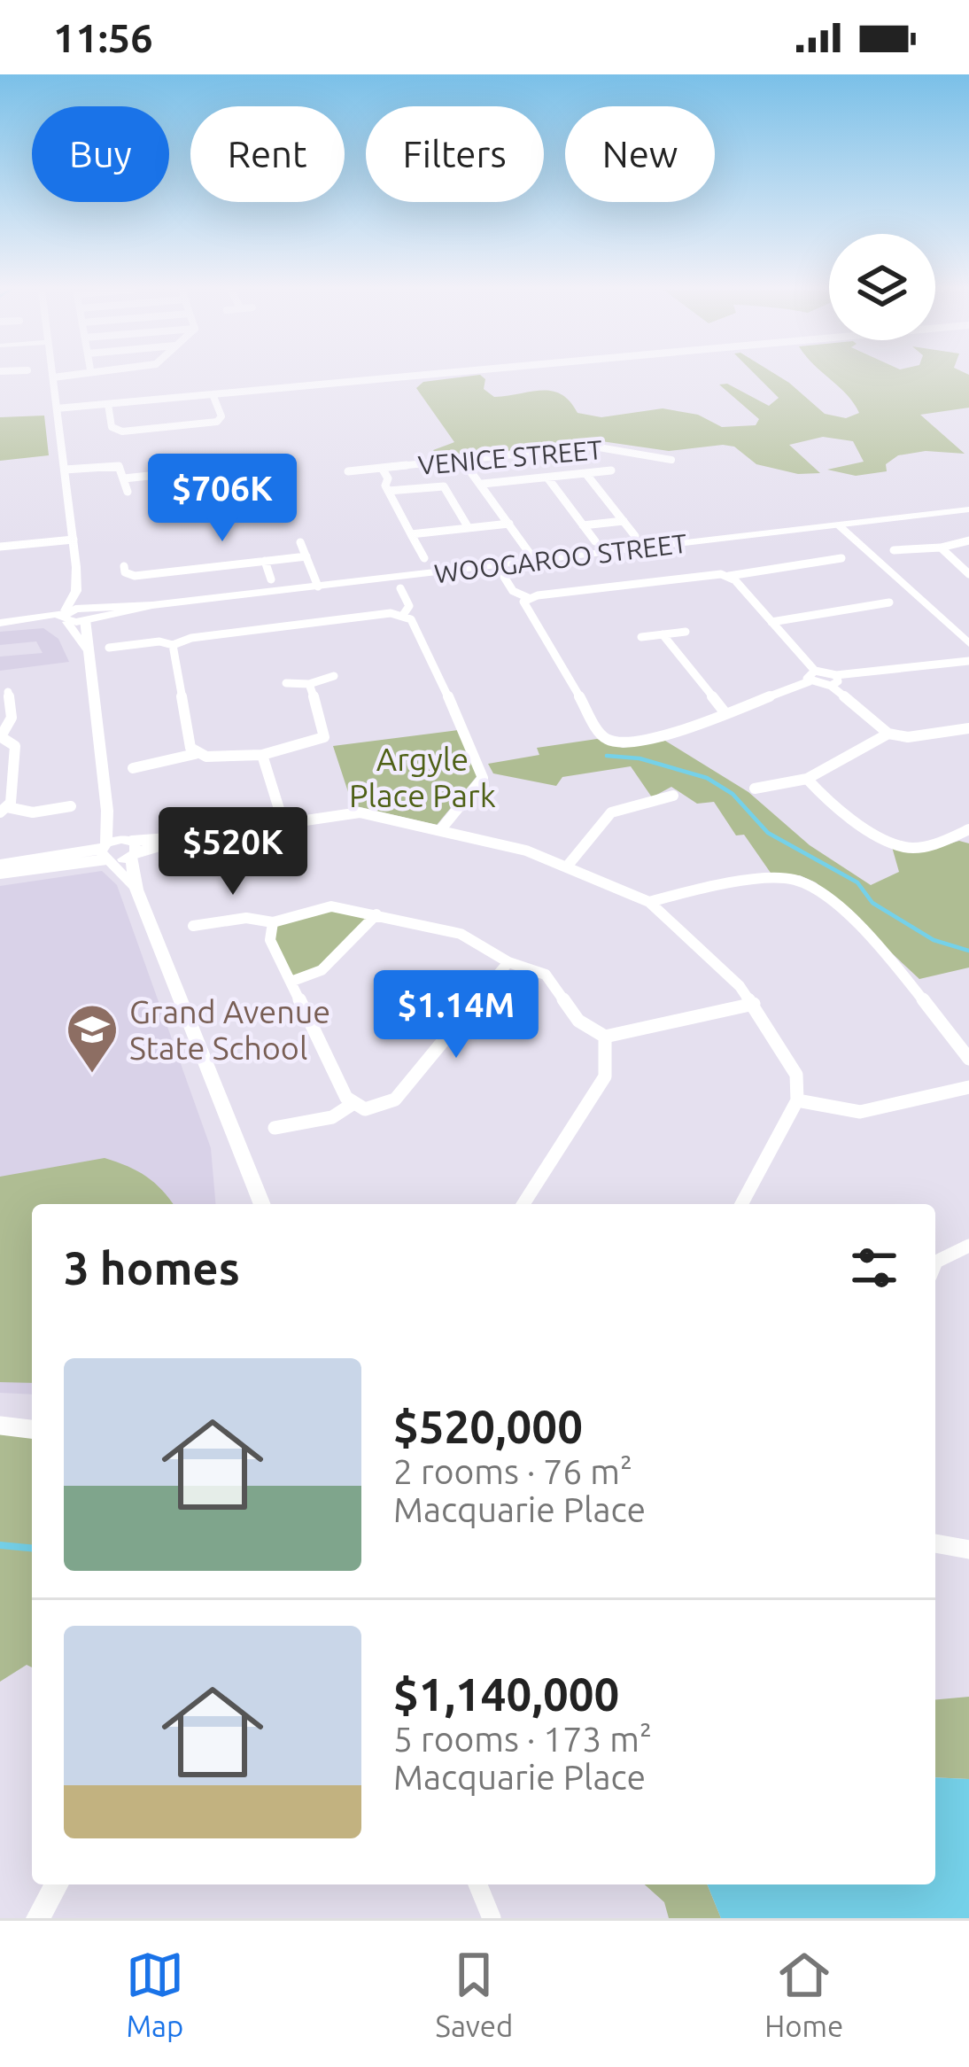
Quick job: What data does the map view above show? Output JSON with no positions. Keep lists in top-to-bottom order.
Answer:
{
  "streets": {
    "main road": ["WOOGAROO STREET"],
    "street": ["VENICE STREET"]
  },
  "parks": ["Argyle Place Park"],
  "places": {
    "school or university": ["Grand Avenue State School"]
  },
  "page": {
    "status": "11:56",
    "chip": [
      "Buy",
      "Rent",
      "Filters",
      "New"
    ],
    "price": ["$706K", "$520K", "$1.14M"],
    "heading": "3 homes",
    "list": [
      {
        "name": "$520,000",
        "note": "2 rooms · 76 m² · Macquarie Place"
      },
      {
        "name": "$1,140,000",
        "note": "5 rooms · 173 m² · Macquarie Place"
      }
    ],
    "tabs": ["Map", "Saved", "Home"]
  }
}
